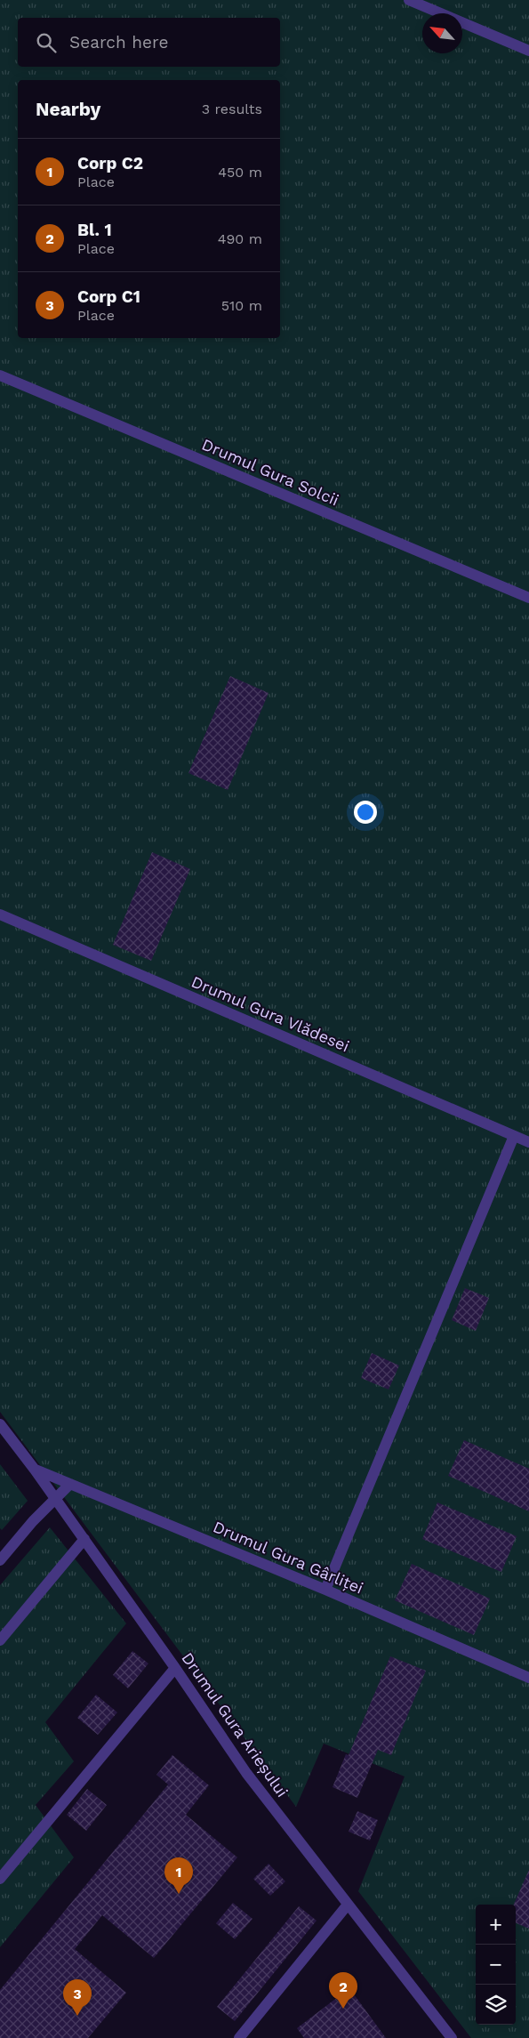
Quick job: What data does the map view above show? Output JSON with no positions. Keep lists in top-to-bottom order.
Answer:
{
  "streets": {
    "street": [
      "Drumul Gura Solcii",
      "Drumul Gura Vlădesei",
      "Drumul Gura Gârliței",
      "Drumul Gura Arieșului"
    ]
  },
  "crossings": [
    ["Drumul Gura Gârliței", "Drumul Gura Arieșului"]
  ],
  "north": "top left",
  "page": {
    "search": "Search here",
    "heading": ["Nearby", "3 results"],
    "list": [
      {
        "mark": "1",
        "name": "Corp C2",
        "note": "Place",
        "value": "450 m"
      },
      {
        "mark": "2",
        "name": "Bl. 1",
        "note": "Place",
        "value": "490 m"
      },
      {
        "mark": "3",
        "name": "Corp C1",
        "note": "Place",
        "value": "510 m"
      }
    ],
    "pins": ["1", "2", "3"],
    "map_buttons": ["+", "−"]
  }
}
